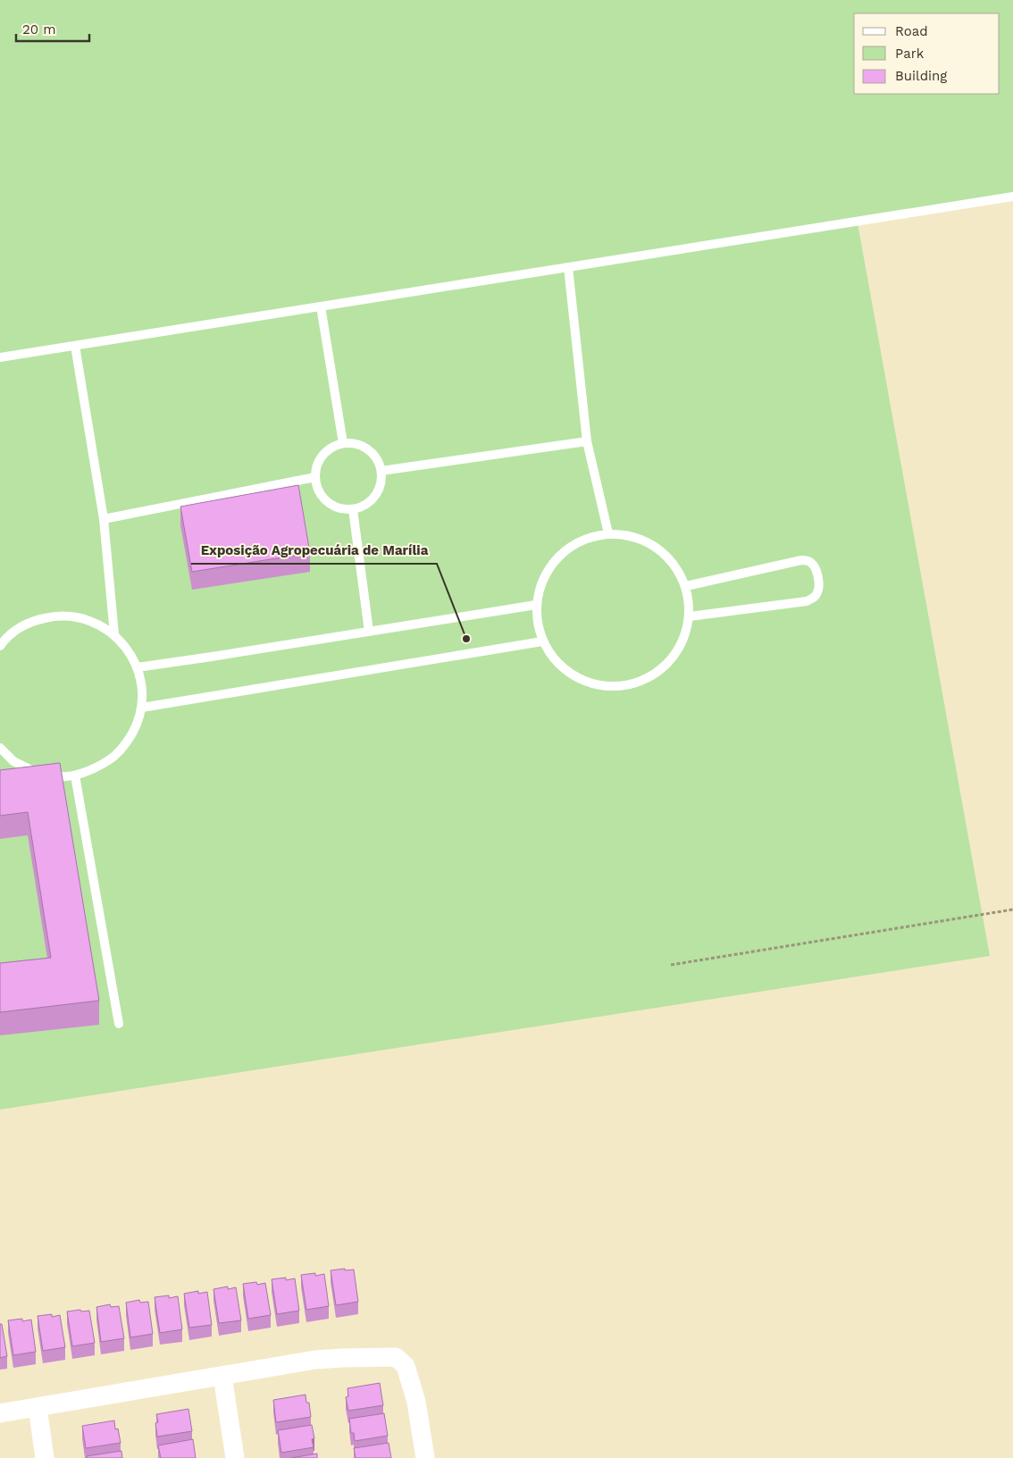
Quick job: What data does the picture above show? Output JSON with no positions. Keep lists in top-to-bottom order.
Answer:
{
  "places": ["Exposição Agropecuária de Marília"],
  "legend": ["Road", "Park", "Building"],
  "scale_bar": "20 m"
}
